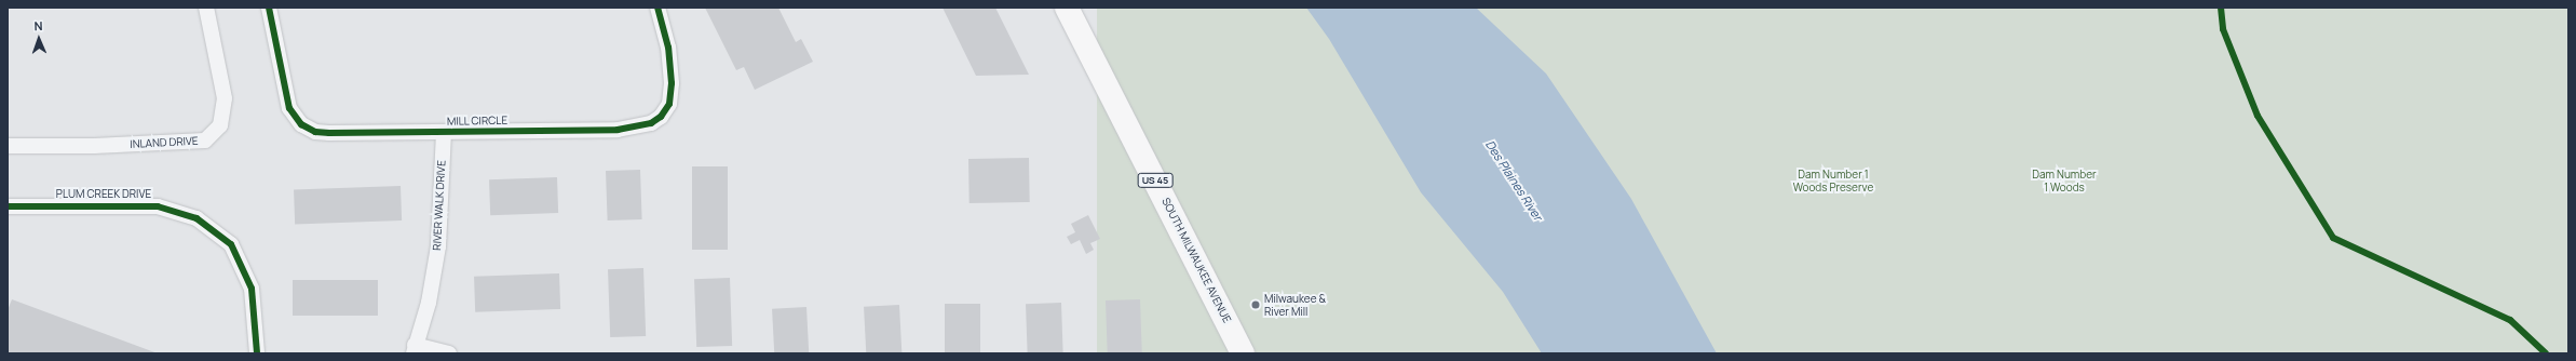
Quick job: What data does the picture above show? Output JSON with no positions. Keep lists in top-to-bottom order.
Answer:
{
  "streets": {
    "main road": ["US 45", "SOUTH MILWAUKEE AVENUE"],
    "street": [
      "MILL CIRCLE",
      "INLAND DRIVE",
      "PLUM CREEK DRIVE",
      "RIVER WALK DRIVE"
    ]
  },
  "crossings": [
    ["MILL CIRCLE", "RIVER WALK DRIVE"]
  ],
  "water": ["Des Plaines River"],
  "parks": ["Dam Number 1 Woods Preserve", "Dam Number 1 Woods"],
  "places": ["Milwaukee & River Mill"],
  "north": "top"
}
